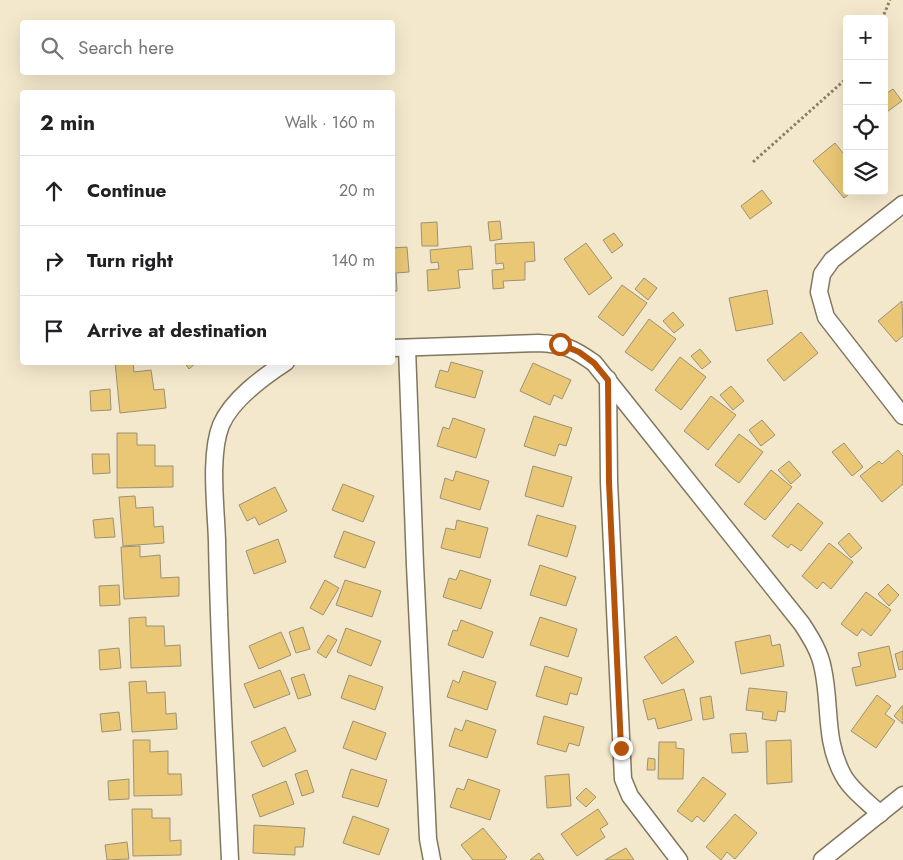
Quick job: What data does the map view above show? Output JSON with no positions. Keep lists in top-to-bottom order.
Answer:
{
  "page": {
    "map_buttons": ["+", "−"],
    "search": "Search here",
    "heading": ["2 min", "Walk · 160 m"],
    "list": [
      ["Continue", "20 m"],
      ["Turn right", "140 m"],
      "Arrive at destination"
    ]
  }
}
